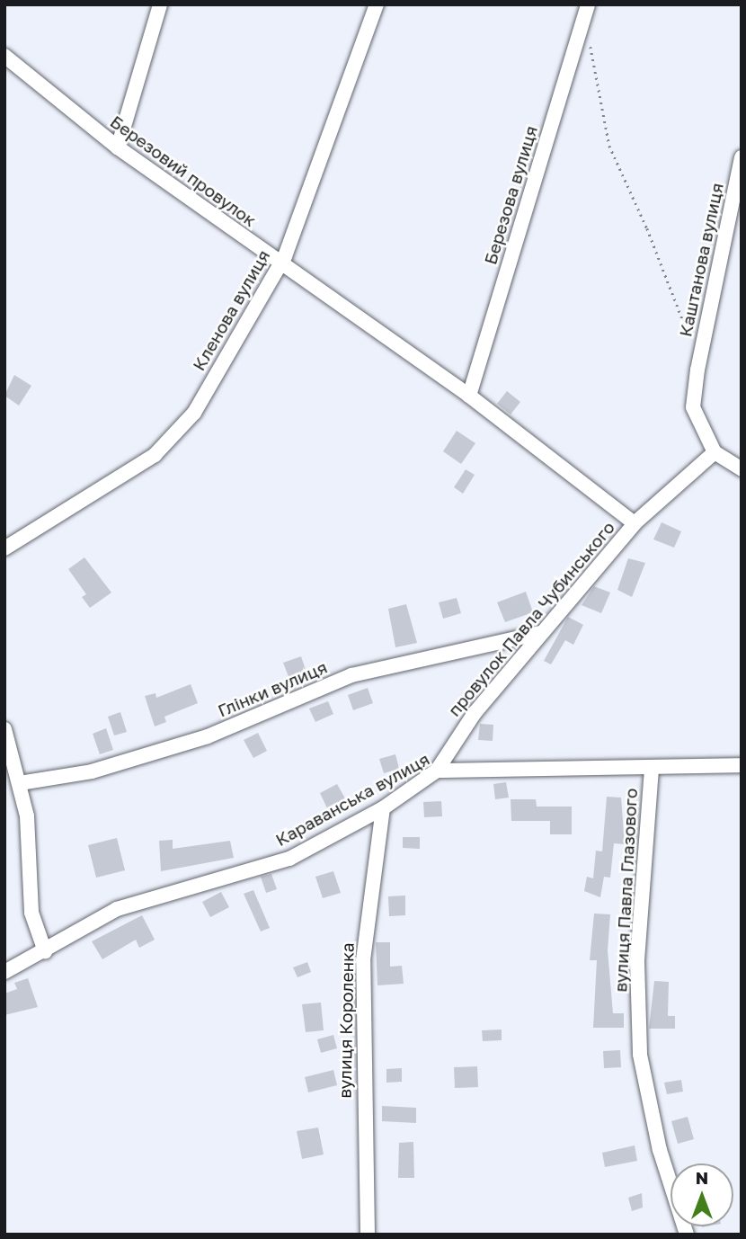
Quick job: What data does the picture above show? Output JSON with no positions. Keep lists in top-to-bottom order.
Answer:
{
  "streets": {
    "street": [
      "Березовий провулок",
      "Березова вулиця",
      "Каштанова вулиця",
      "Кленова вулиця",
      "провулок Павла Чубинського",
      "Глінки вулиця",
      "Караванська вулиця",
      "вулиця Павла Глазового",
      "вулиця Короленка"
    ]
  },
  "crossings": [
    ["Березовий провулок", "Березова вулиця"],
    ["Березовий провулок", "Кленова вулиця"],
    ["Березовий провулок", "провулок Павла Чубинського"],
    ["Березова вулиця", "провулок Павла Чубинського"],
    ["Каштанова вулиця", "провулок Павла Чубинського"],
    ["провулок Павла Чубинського", "Глінки вулиця"],
    ["провулок Павла Чубинського", "Караванська вулиця"],
    ["Караванська вулиця", "вулиця Павла Глазового"],
    ["Караванська вулиця", "вулиця Короленка"]
  ],
  "north": "top"
}
